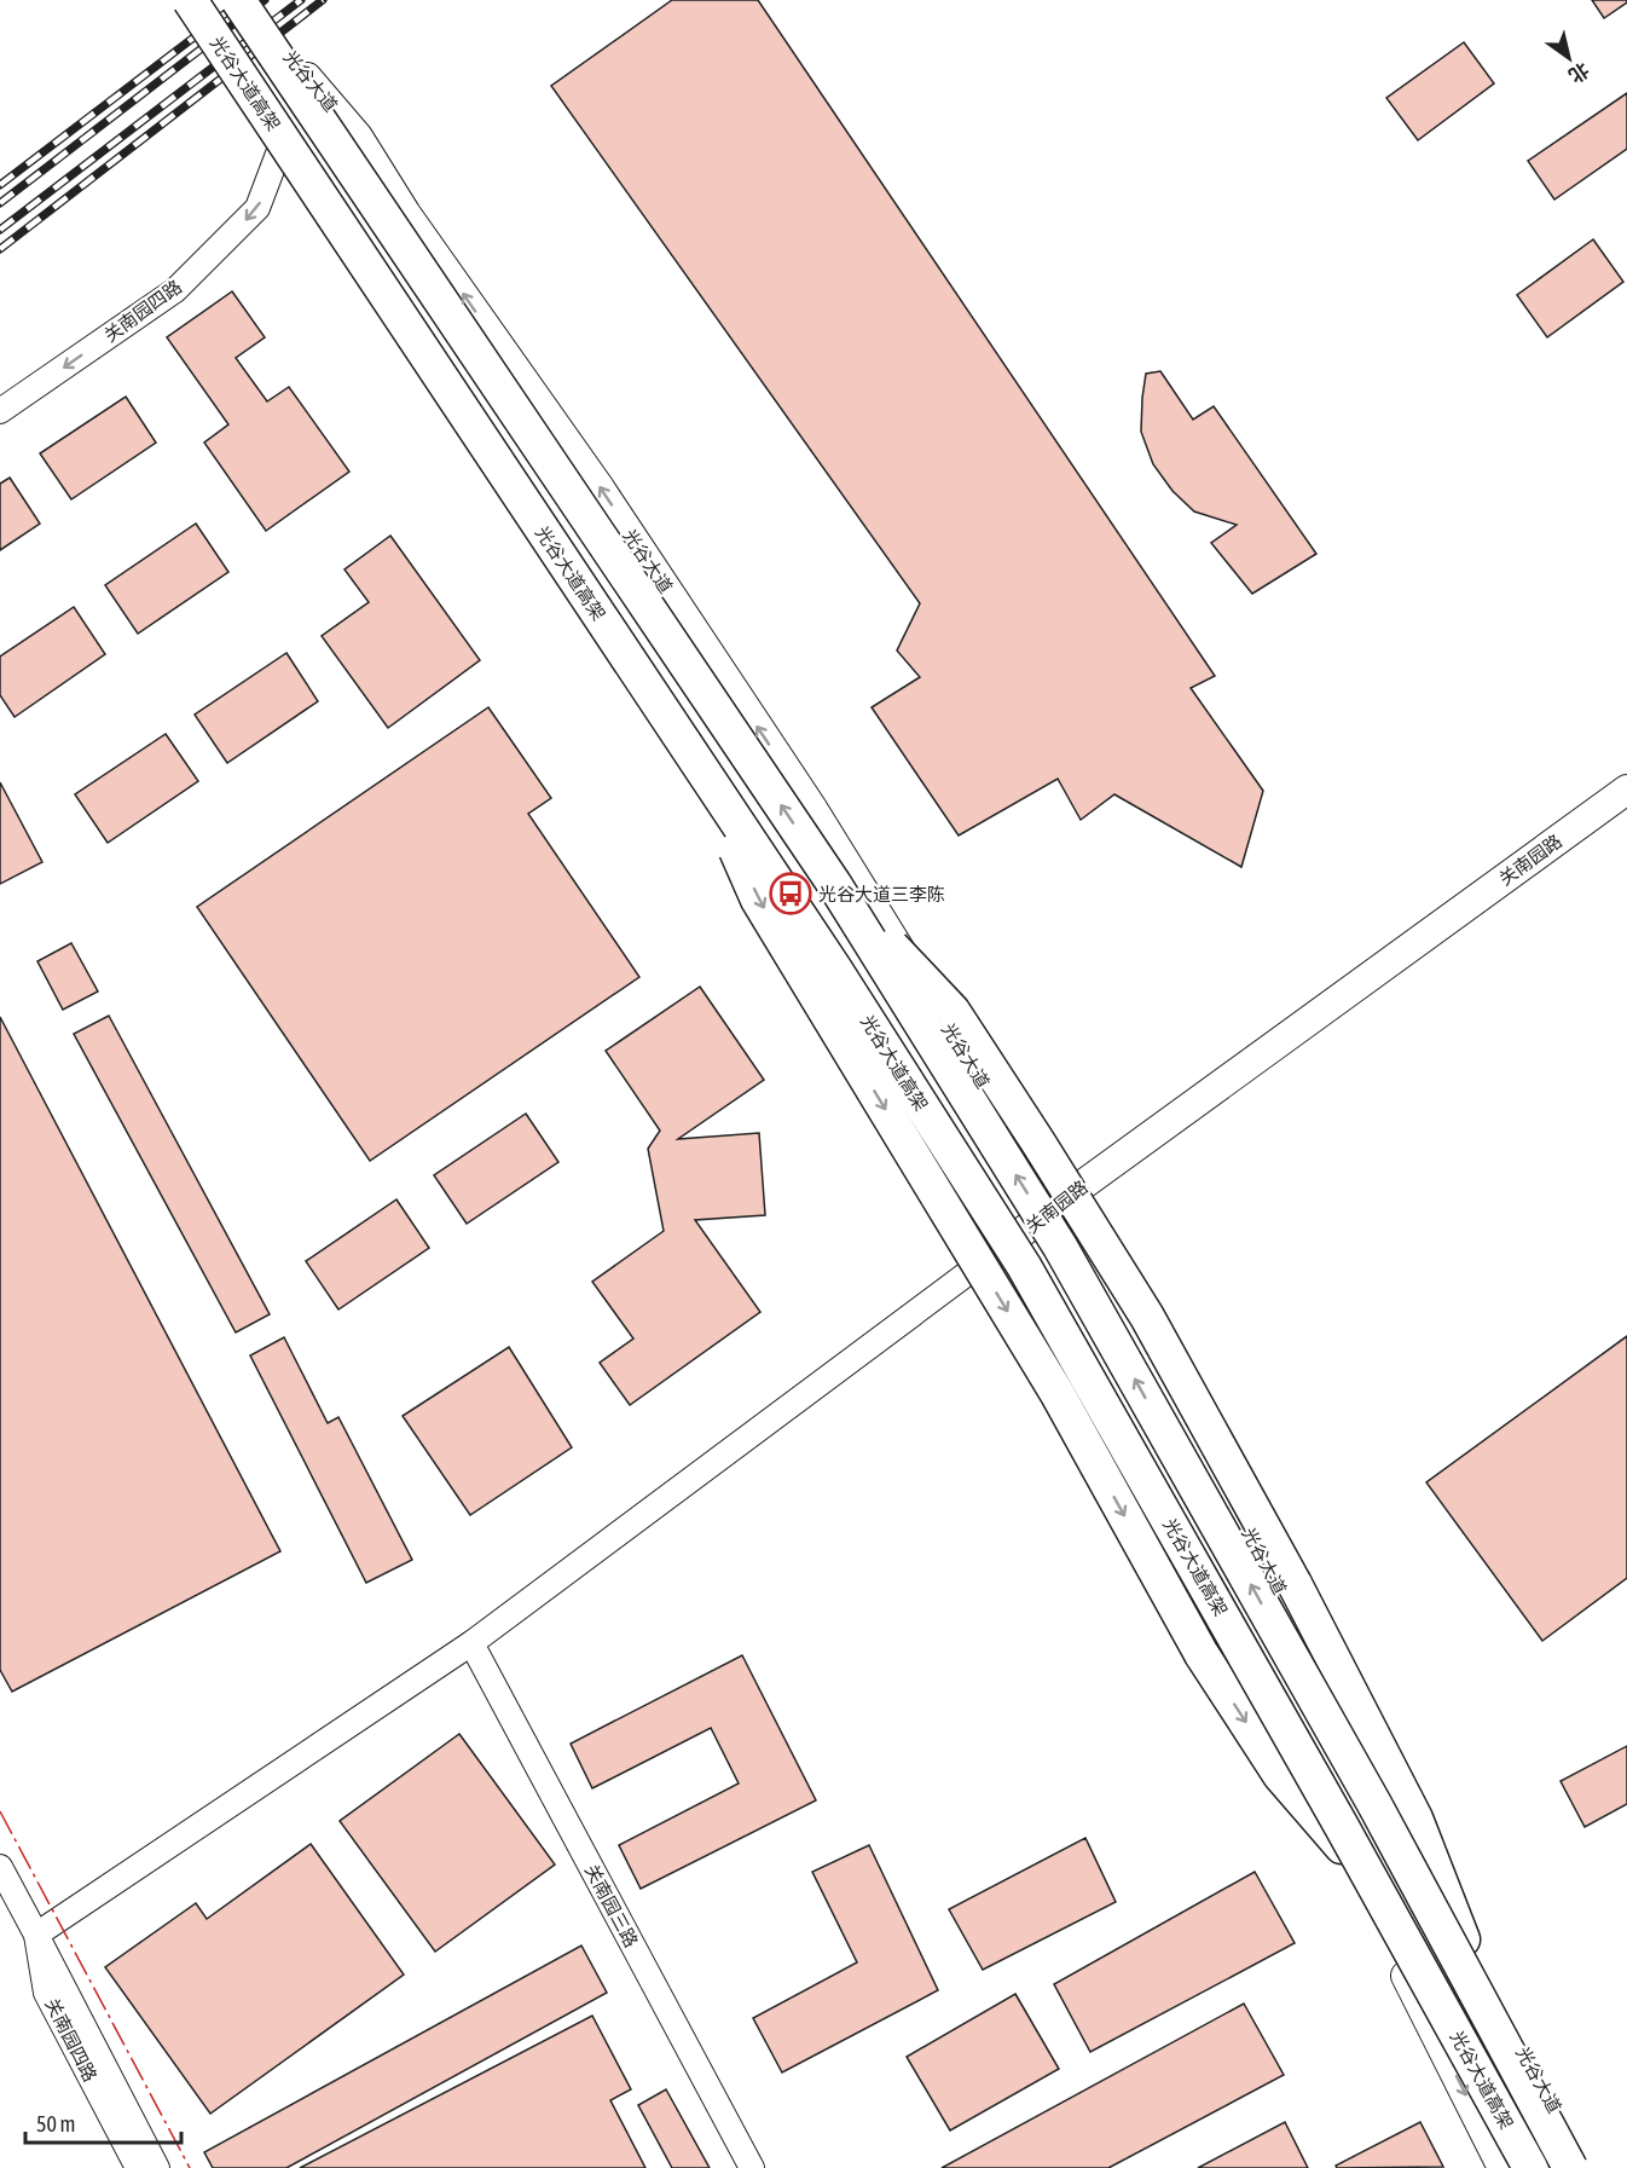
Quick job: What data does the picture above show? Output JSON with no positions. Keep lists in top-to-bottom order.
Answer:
{
  "streets": {
    "highway": ["光谷大道高架"],
    "main road": ["光谷大道", "关南园路"],
    "street": ["关南园四路", "关南园三路"]
  },
  "crossings": [
    ["光谷大道", "关南园路"]
  ],
  "one_way": ["关南园四路"],
  "places": {
    "bus stop": ["光谷大道三李陈"]
  },
  "scale_bar": "50 m",
  "north": "bottom right"
}
